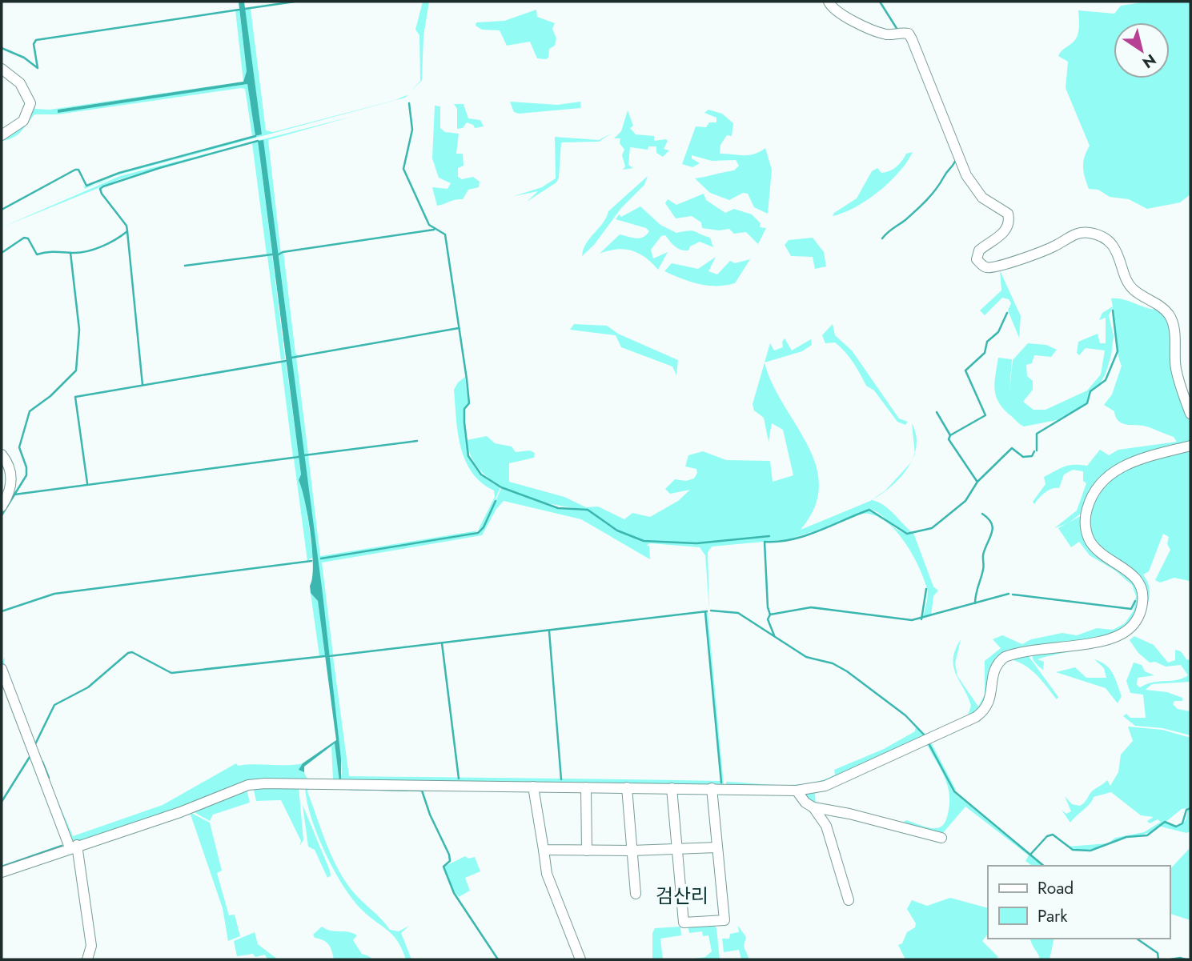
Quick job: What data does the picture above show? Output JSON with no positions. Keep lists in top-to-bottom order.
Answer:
{
  "districts": ["검산리"],
  "legend": ["Road", "Park"],
  "north": "bottom right"
}
